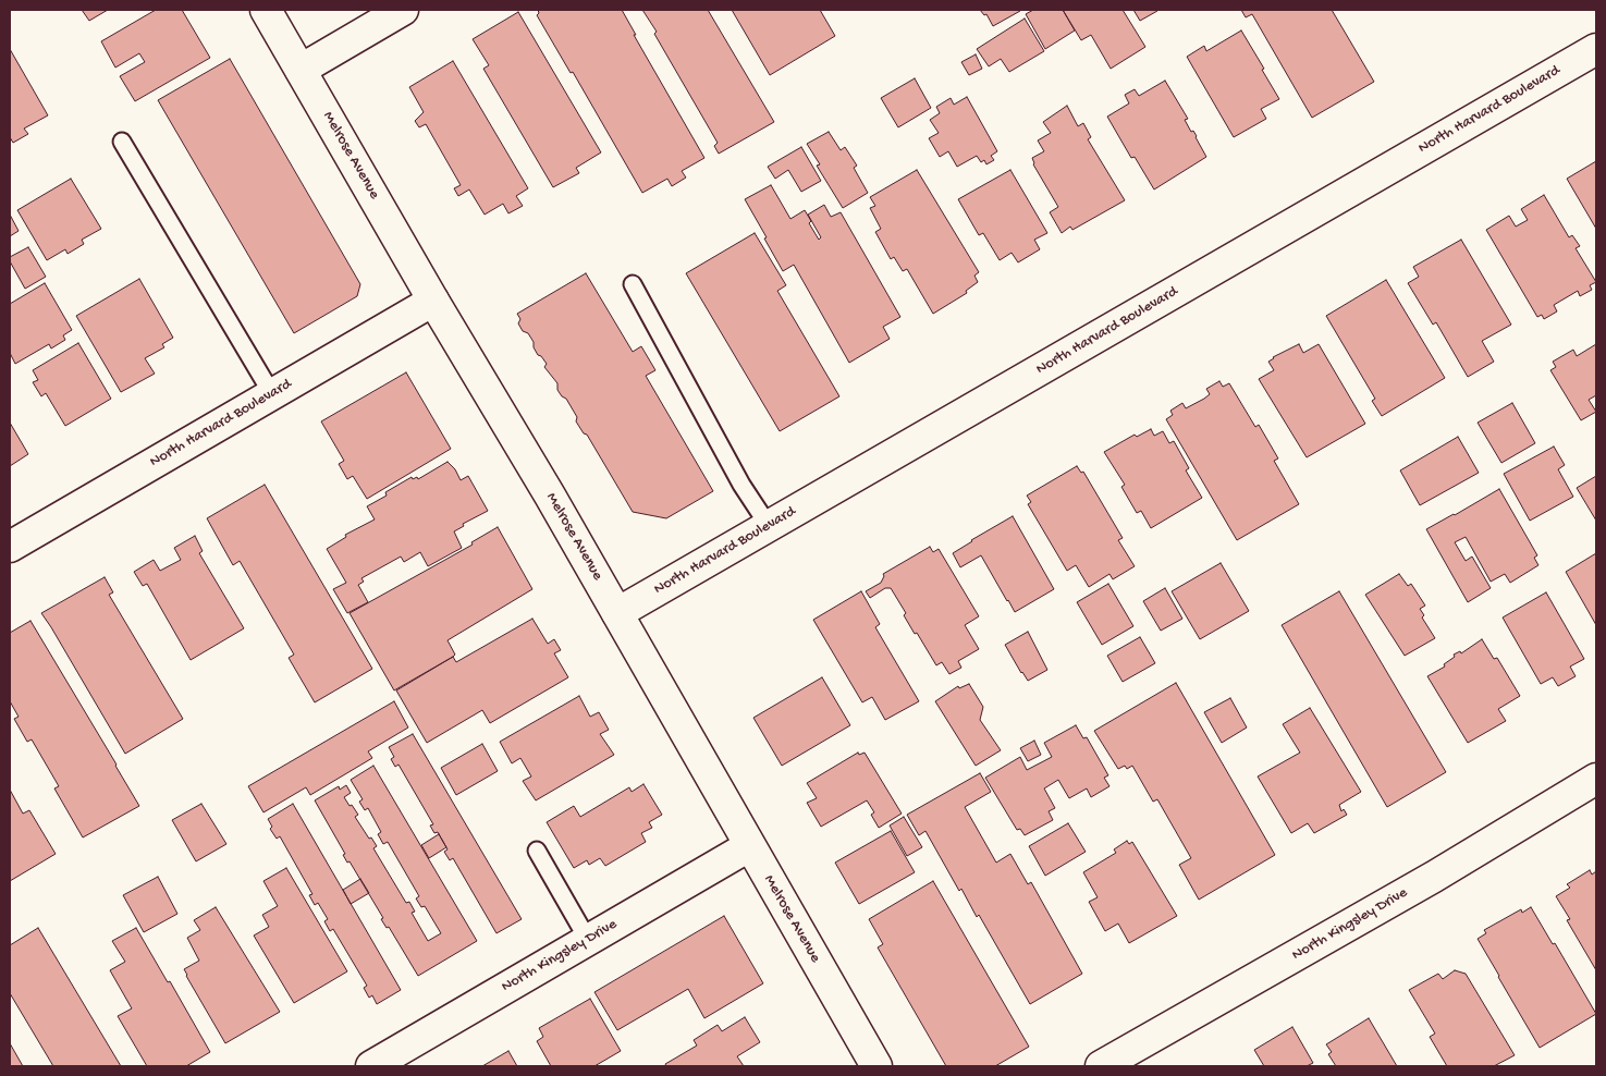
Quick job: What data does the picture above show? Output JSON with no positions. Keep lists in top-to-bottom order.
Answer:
{
  "streets": {
    "street": ["North Harvard Boulevard", "Melrose Avenue", "North Kingsley Drive"]
  },
  "crossings": [
    ["North Harvard Boulevard", "Melrose Avenue"],
    ["Melrose Avenue", "North Kingsley Drive"]
  ]
}
